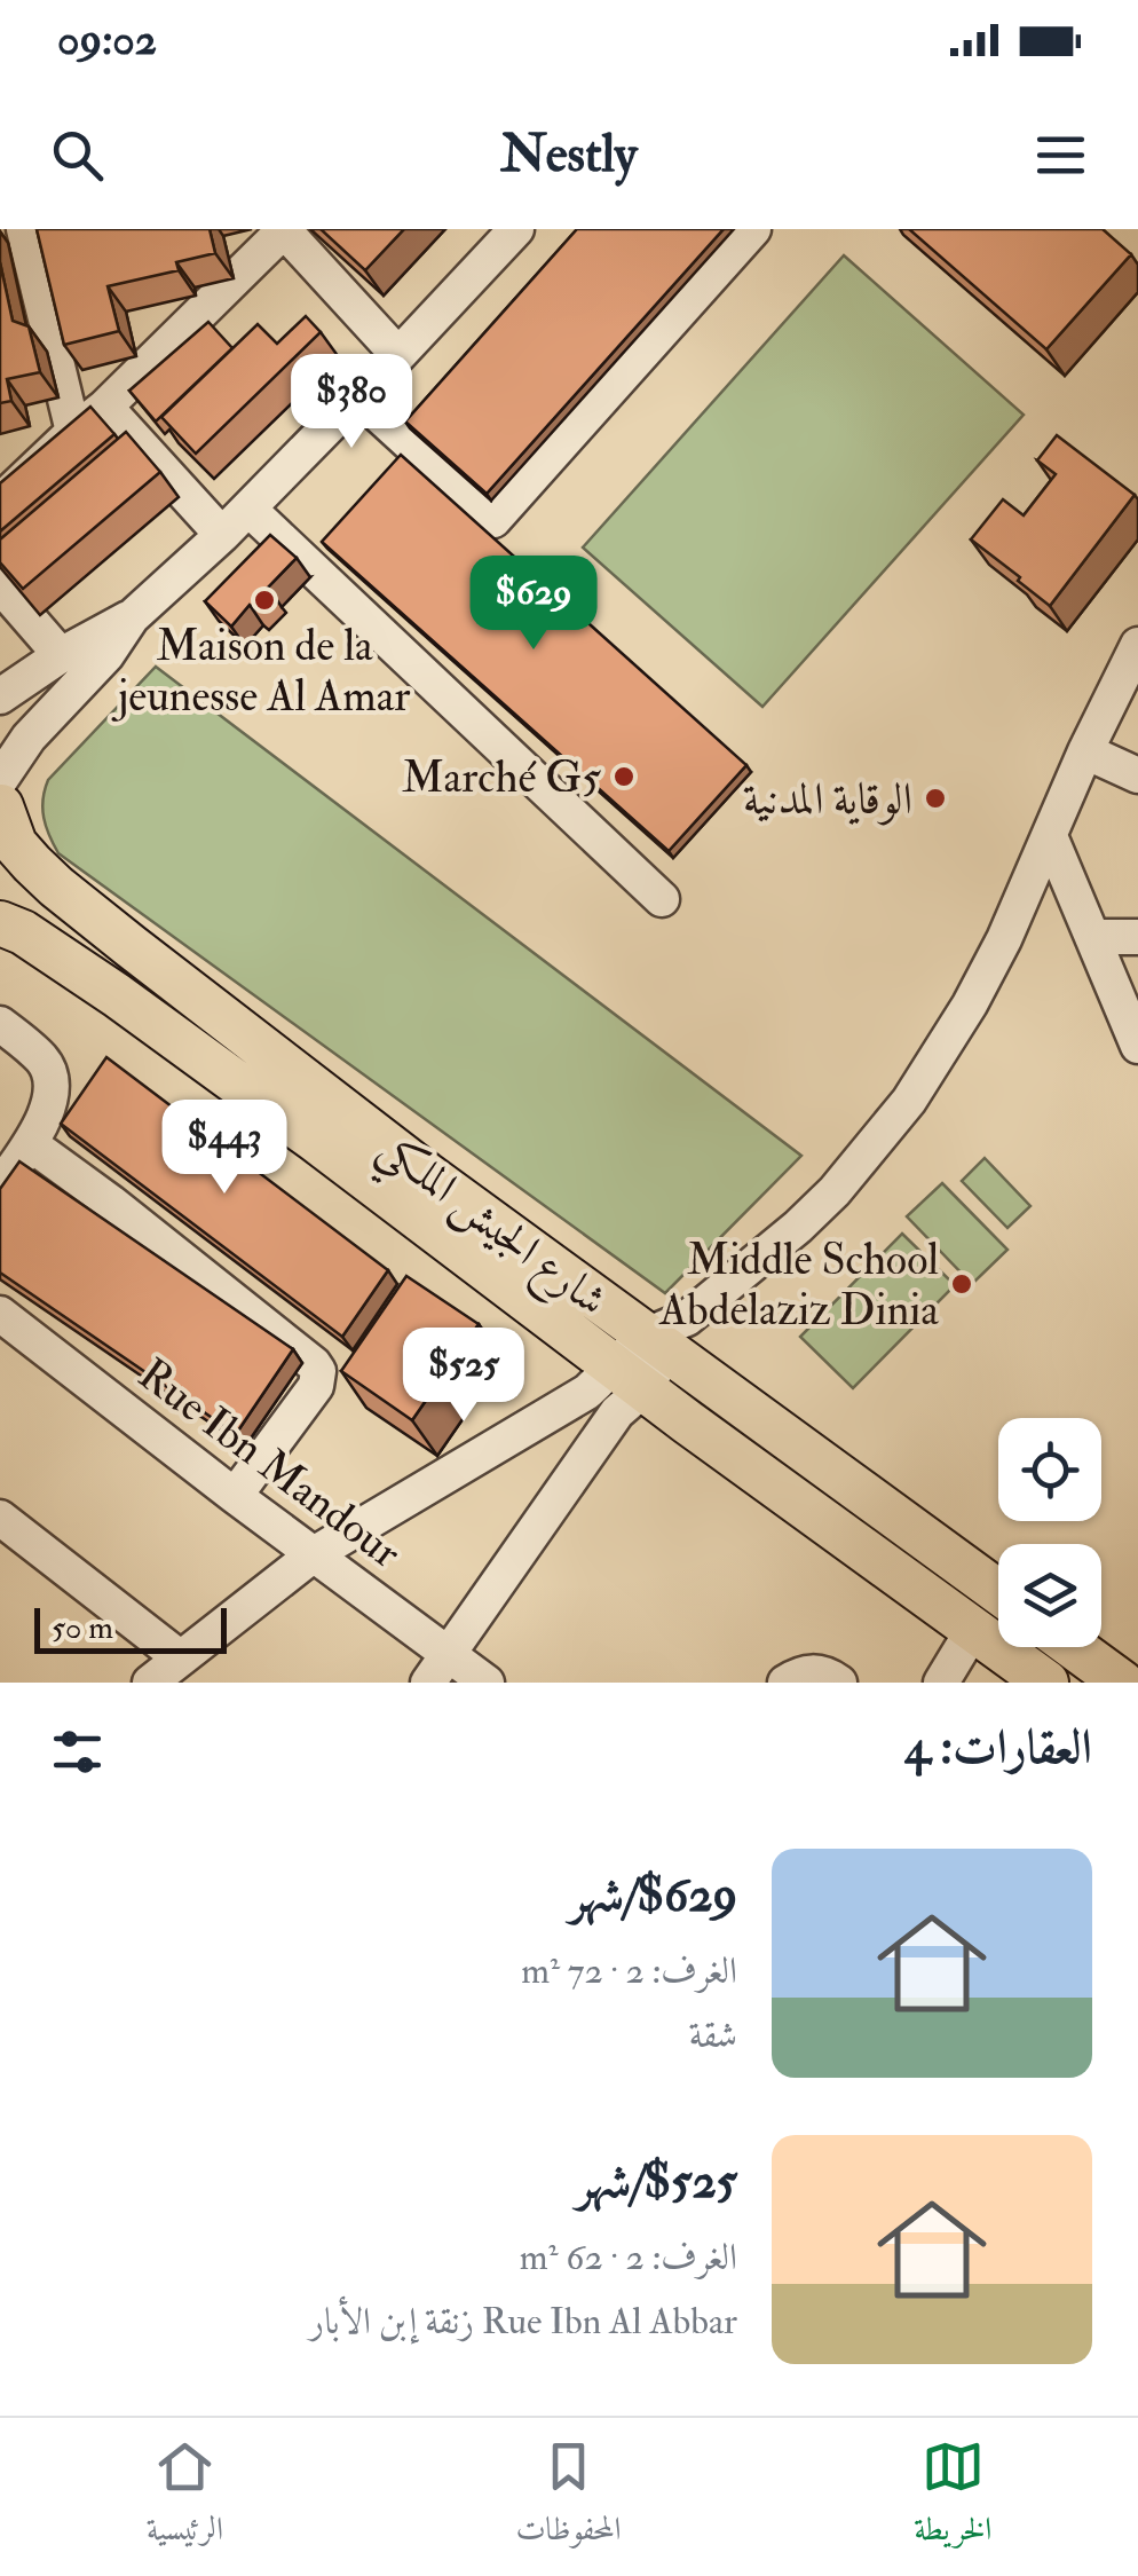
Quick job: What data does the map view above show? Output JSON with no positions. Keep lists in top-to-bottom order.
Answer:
{
  "streets": {
    "main road": ["شارع الجيش الملكي"],
    "street": ["Rue Ibn Mandour"]
  },
  "places": [
    "Maison de la jeunesse Al Amar",
    "Marché G5",
    "الوقاية المدنية",
    "Middle School Abdelaziz Dinia"
  ],
  "scale_bar": "50 m",
  "page": {
    "status": "09:02",
    "header": "Nestly",
    "price": [
      "$380",
      "$629",
      "$443",
      "$525"
    ],
    "scale": "50 m",
    "heading": "العقارات: 4",
    "list": [
      {
        "name": "$629/شهر",
        "note": "الغرف: 2 · 72 m² · شقة"
      },
      {
        "name": "$525/شهر",
        "note": "الغرف: 2 · 62 m² · Rue Ibn Al Abbar زنقة إبن الأبار"
      }
    ],
    "tabs": ["الخريطة", "المحفوظات", "الرئيسية"]
  }
}
